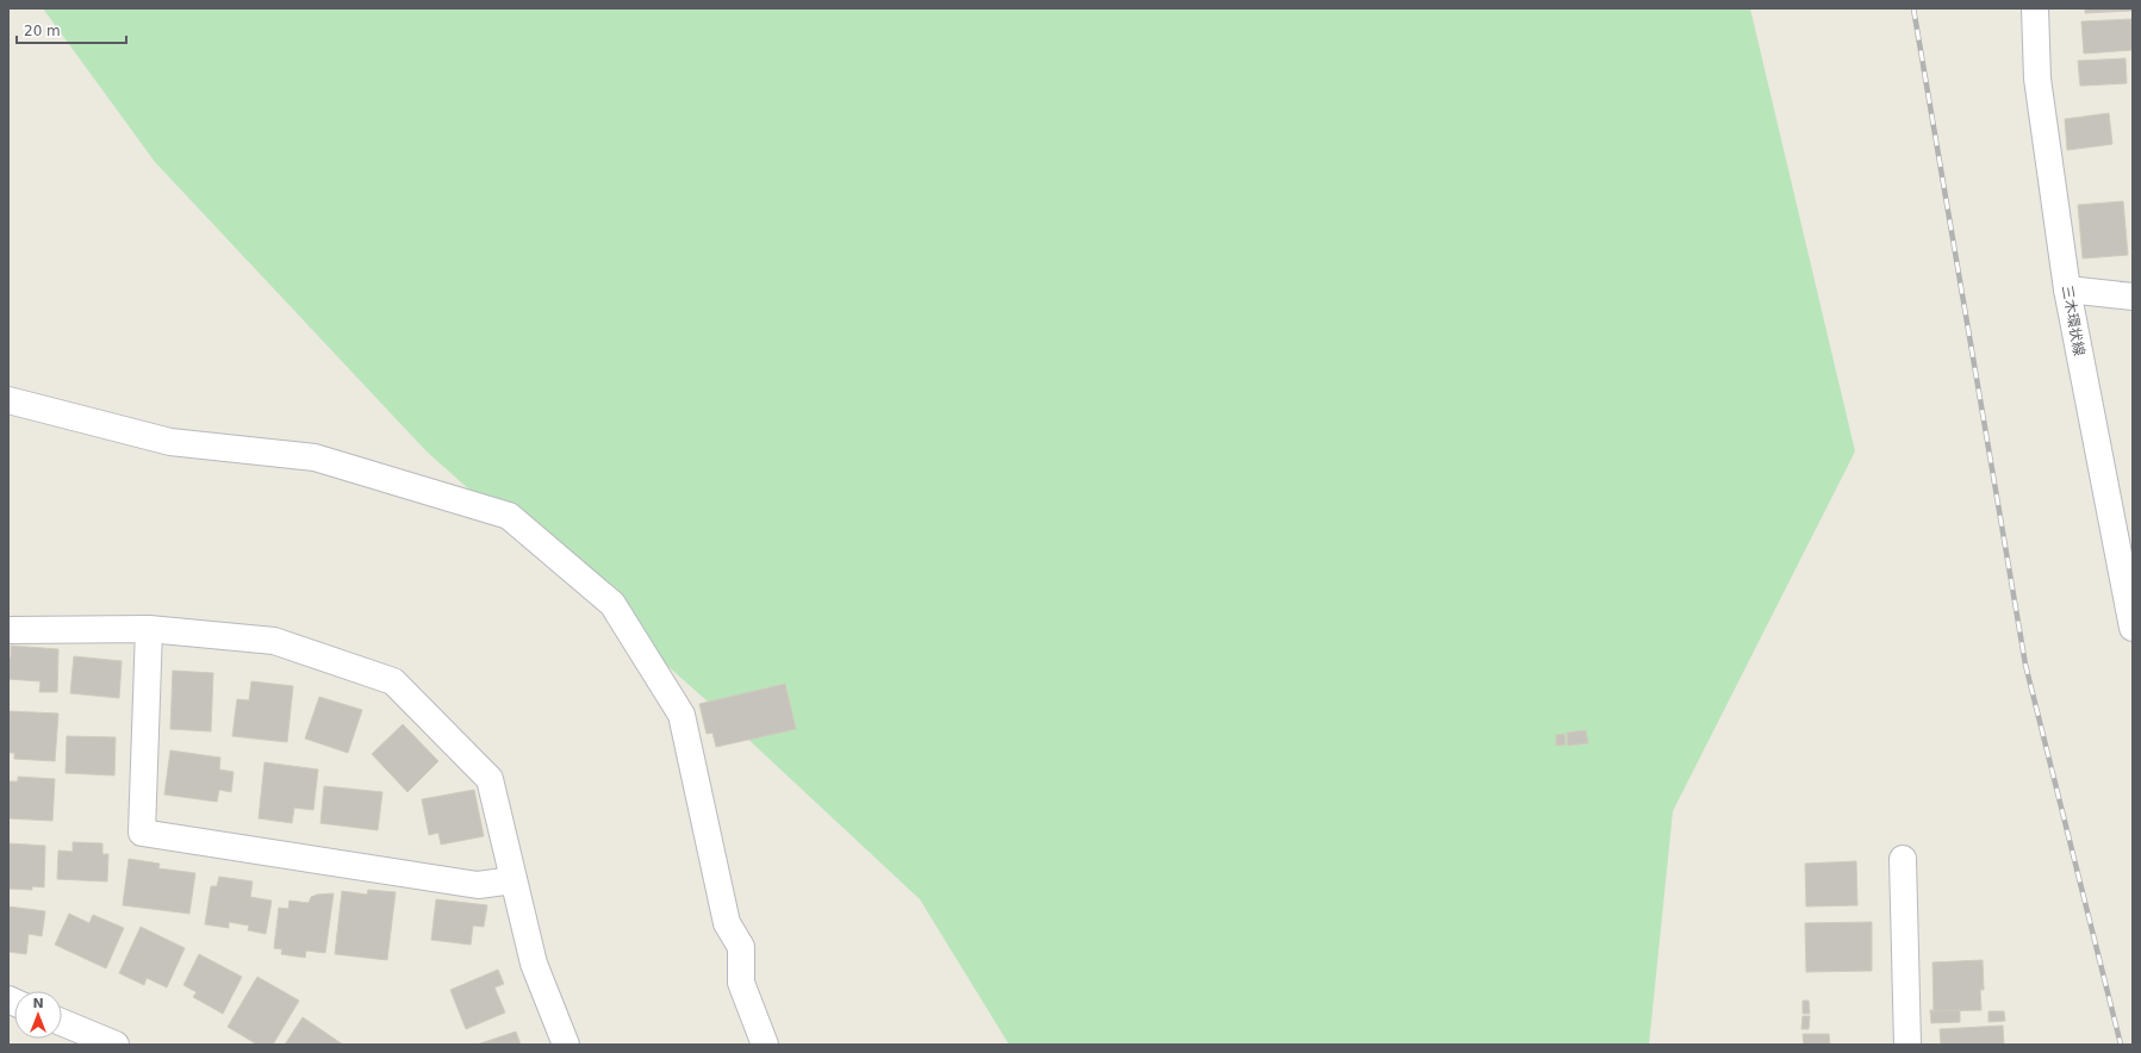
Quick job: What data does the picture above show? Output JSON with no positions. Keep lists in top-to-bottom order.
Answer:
{
  "streets": {
    "street": ["三木環状線"]
  },
  "scale_bar": "20 m",
  "north": "top"
}
